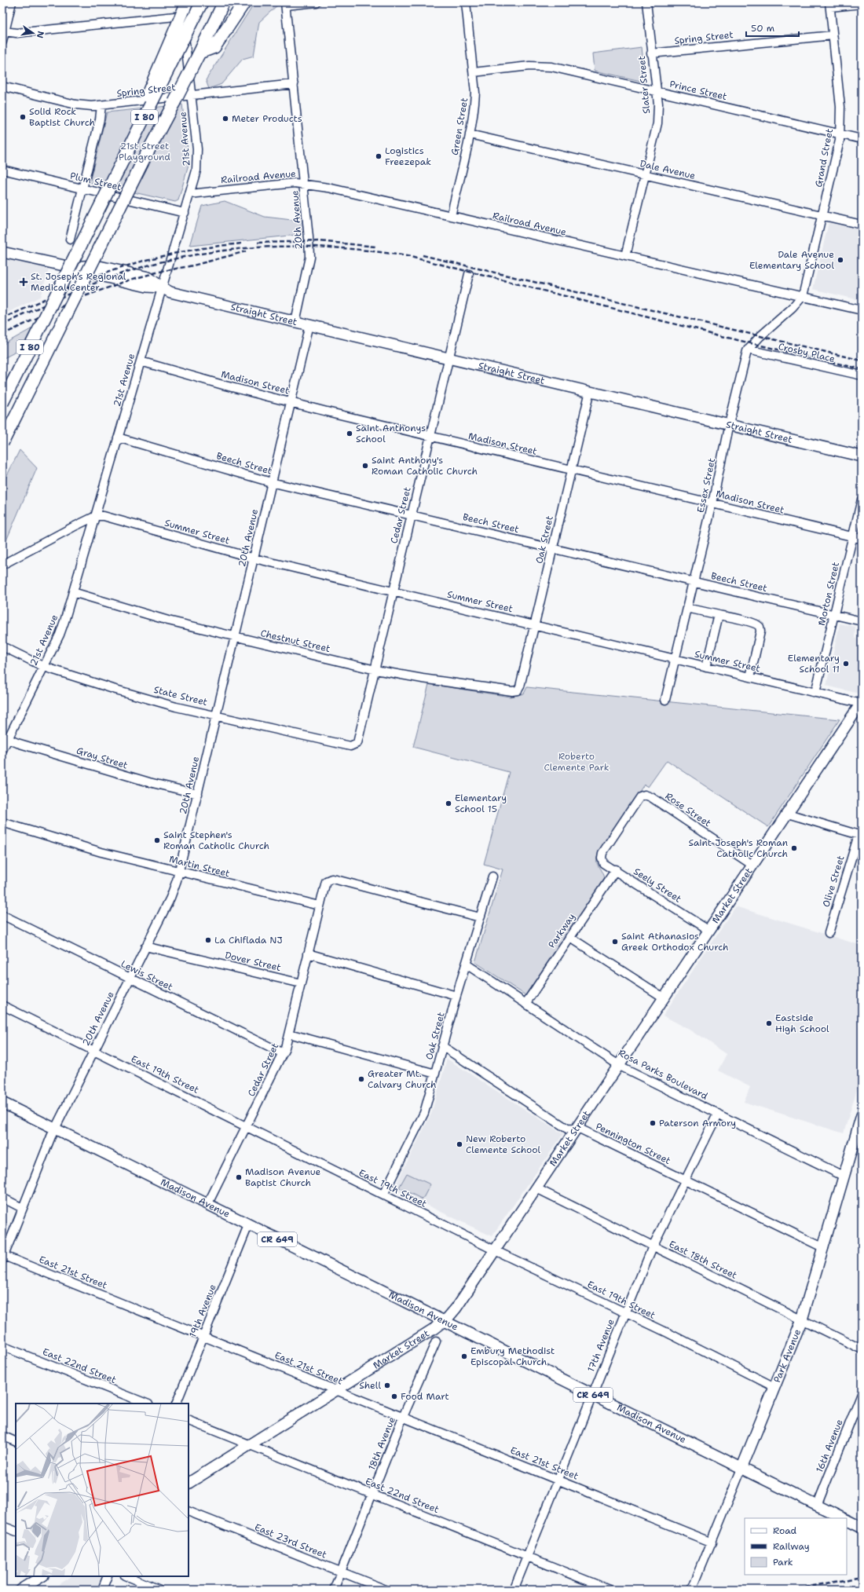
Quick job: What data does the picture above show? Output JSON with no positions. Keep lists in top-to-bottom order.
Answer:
{
  "streets": {
    "highway": ["I 80"],
    "main road": [
      "Straight Street",
      "Market Street",
      "Madison Avenue",
      "CR 649",
      "Park Avenue"
    ],
    "street": [
      "Spring Street",
      "Slater Street",
      "Prince Street",
      "Green Street",
      "21st Avenue",
      "Grand Street",
      "Dale Avenue",
      "Railroad Avenue",
      "Plum Street",
      "20th Avenue",
      "Crosby Place",
      "Madison Street",
      "Beech Street",
      "Essex Street",
      "Cedar Street",
      "Summer Street",
      "Oak Street",
      "Morton Street",
      "Chestnut Street",
      "State Street",
      "Gray Street",
      "Rose Street",
      "Martin Street",
      "Olive Street",
      "Seely Street",
      "Parkway",
      "Dover Street",
      "Lewis Street",
      "East 19th Street",
      "Rosa Parks Boulevard",
      "Pennington Street",
      "East 18th Street",
      "East 21st Street",
      "19th Avenue",
      "17th Avenue",
      "East 22nd Street",
      "18th Avenue",
      "16th Avenue",
      "East 23rd Street"
    ]
  },
  "crossings": [
    ["Spring Street", "Slater Street"],
    ["Spring Street", "21st Avenue"],
    ["Spring Street", "Grand Street"],
    ["Spring Street", "20th Avenue"],
    ["Slater Street", "Prince Street"],
    ["Slater Street", "Dale Avenue"],
    ["Slater Street", "Railroad Avenue"],
    ["Prince Street", "Green Street"],
    ["Prince Street", "Grand Street"],
    ["I 80", "21st Avenue"],
    ["Green Street", "Dale Avenue"],
    ["Green Street", "Railroad Avenue"],
    ["21st Avenue", "Railroad Avenue"],
    ["21st Avenue", "Plum Street"],
    ["21st Avenue", "Straight Street"],
    ["21st Avenue", "Madison Street"],
    ["21st Avenue", "Beech Street"],
    ["21st Avenue", "Summer Street"],
    ["21st Avenue", "Chestnut Street"],
    ["21st Avenue", "State Street"],
    ["21st Avenue", "Gray Street"],
    ["Grand Street", "Dale Avenue"],
    ["Grand Street", "Railroad Avenue"],
    ["Railroad Avenue", "20th Avenue"],
    ["20th Avenue", "Straight Street"],
    ["20th Avenue", "Madison Street"],
    ["20th Avenue", "Beech Street"],
    ["20th Avenue", "Summer Street"],
    ["20th Avenue", "Chestnut Street"],
    ["20th Avenue", "State Street"],
    ["20th Avenue", "Gray Street"],
    ["20th Avenue", "Martin Street"],
    ["20th Avenue", "Dover Street"],
    ["20th Avenue", "Lewis Street"],
    ["20th Avenue", "East 19th Street"],
    ["20th Avenue", "Madison Avenue"],
    ["20th Avenue", "East 21st Street"],
    ["Straight Street", "Essex Street"],
    ["Straight Street", "Cedar Street"],
    ["Straight Street", "Oak Street"],
    ["Crosby Place", "Essex Street"],
    ["Madison Street", "Essex Street"],
    ["Madison Street", "Cedar Street"],
    ["Madison Street", "Oak Street"],
    ["Madison Street", "Morton Street"],
    ["Beech Street", "Essex Street"],
    ["Beech Street", "Cedar Street"],
    ["Beech Street", "Oak Street"],
    ["Beech Street", "Morton Street"],
    ["Essex Street", "Summer Street"],
    ["Cedar Street", "Summer Street"],
    ["Cedar Street", "Oak Street"],
    ["Cedar Street", "Chestnut Street"],
    ["Cedar Street", "State Street"],
    ["Cedar Street", "Martin Street"],
    ["Cedar Street", "Dover Street"],
    ["Cedar Street", "Lewis Street"],
    ["Cedar Street", "East 19th Street"],
    ["Cedar Street", "Madison Avenue"],
    ["Summer Street", "Oak Street"],
    ["Summer Street", "Morton Street"],
    ["Summer Street", "Market Street"],
    ["Oak Street", "Chestnut Street"],
    ["Oak Street", "East 19th Street"],
    ["Oak Street", "Rosa Parks Boulevard"],
    ["Oak Street", "Pennington Street"],
    ["Rose Street", "Seely Street"],
    ["Rose Street", "Market Street"],
    ["Seely Street", "Market Street"],
    ["Seely Street", "Parkway"],
    ["Market Street", "East 19th Street"],
    ["Market Street", "Rosa Parks Boulevard"],
    ["Market Street", "Pennington Street"],
    ["Market Street", "Madison Avenue"],
    ["Market Street", "East 18th Street"],
    ["Market Street", "East 21st Street"],
    ["Market Street", "East 22nd Street"],
    ["Parkway", "Rosa Parks Boulevard"],
    ["East 19th Street", "17th Avenue"],
    ["East 19th Street", "Park Avenue"],
    ["Rosa Parks Boulevard", "17th Avenue"],
    ["Rosa Parks Boulevard", "Park Avenue"],
    ["Pennington Street", "17th Avenue"],
    ["Pennington Street", "Park Avenue"],
    ["Madison Avenue", "19th Avenue"],
    ["Madison Avenue", "17th Avenue"],
    ["Madison Avenue", "Park Avenue"],
    ["Madison Avenue", "16th Avenue"],
    ["East 18th Street", "17th Avenue"],
    ["East 18th Street", "Park Avenue"],
    ["East 21st Street", "19th Avenue"],
    ["East 21st Street", "17th Avenue"],
    ["East 21st Street", "Park Avenue"],
    ["East 21st Street", "18th Avenue"],
    ["17th Avenue", "East 22nd Street"],
    ["East 22nd Street", "18th Avenue"],
    ["18th Avenue", "East 23rd Street"]
  ],
  "parks": ["21st Street Playground", "Roberto Clemente Park"],
  "places": {
    "other": [
      "Solid Rock Baptist Church",
      "Meter Products",
      "Logistics Freezepak",
      "Dale Avenue Elementary School",
      "Saint Anthonys School",
      "Saint Anthony's Roman Catholic Church",
      "Elementary School 11",
      "Elementary School 15",
      "Saint Stephen's Roman Catholic Church",
      "Saint Joseph's Roman Catholic Church",
      "La Chiflada NJ",
      "Saint Athanasios Greek Orthodox Church",
      "Eastside High School",
      "Greater Mt. Calvary Church",
      "Paterson Armory",
      "New Roberto Clemente School",
      "Madison Avenue Baptist Church",
      "Embury Methodist Episcopal Church",
      "Shell",
      "Food Mart"
    ],
    "health": ["St. Joseph’s Regional Medical Center"]
  },
  "legend": ["Road", "Railway", "Park"],
  "scale_bar": "50 m",
  "north": "right"
}
